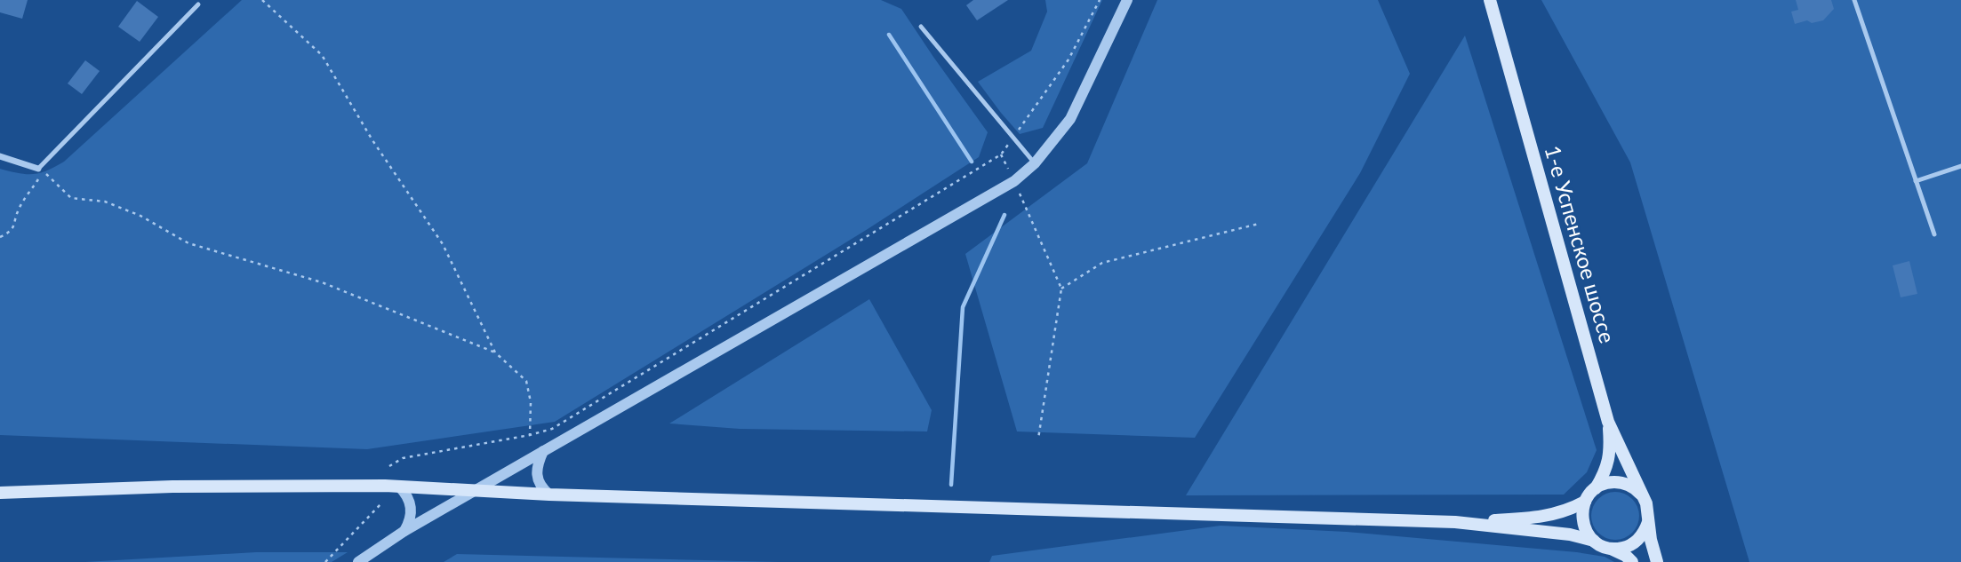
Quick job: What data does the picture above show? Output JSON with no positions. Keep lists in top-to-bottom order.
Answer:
{
  "streets": {
    "main road": ["1-е Успенское шоссе"]
  }
}
